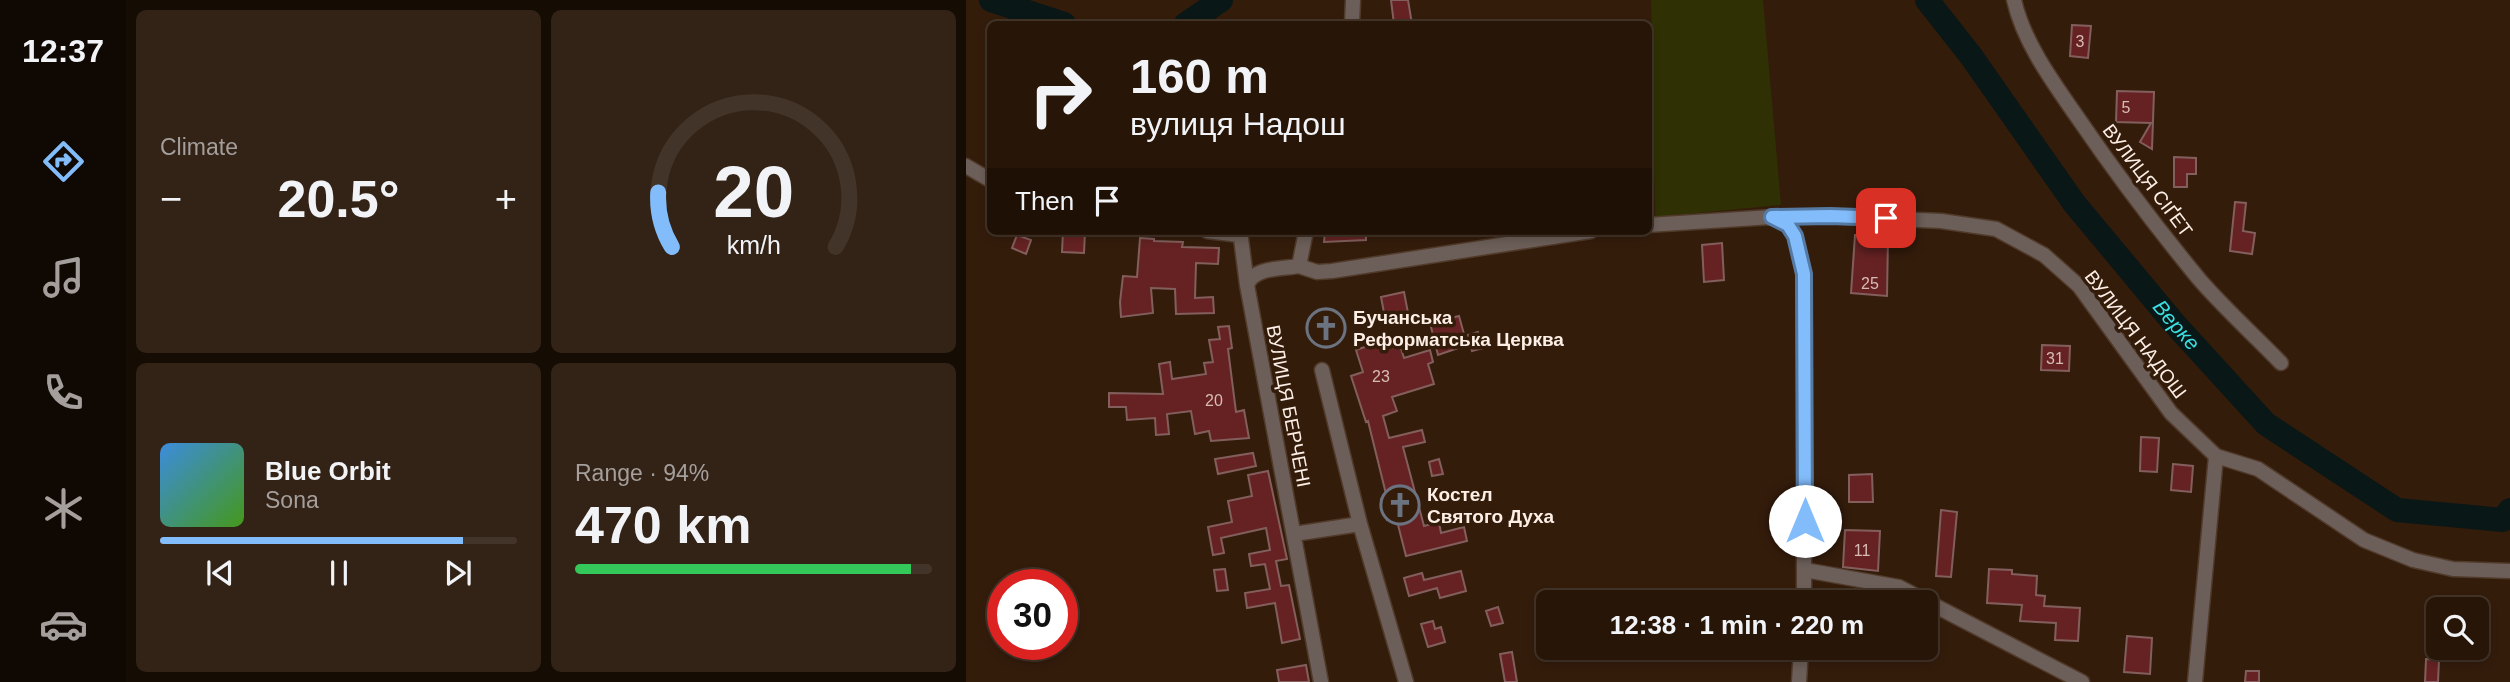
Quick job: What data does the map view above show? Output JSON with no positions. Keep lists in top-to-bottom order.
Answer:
{
  "streets": {
    "street": ["ВУЛИЦЯ СІҐЕТ", "ВУЛИЦЯ НАДОШ", "ВУЛИЦЯ БЕРЧЕНІ"]
  },
  "water": ["Верке"],
  "places": {
    "church": ["Бучанська Реформатська Церква", "Костел Святого Духа"]
  },
  "house_numbers": [
    "3",
    "5",
    "25",
    "31",
    "23",
    "20",
    "11"
  ],
  "page": {
    "tabs": "12:37",
    "tile": [
      "Climate",
      ["Range · 94%", "470 km"]
    ],
    "turn": ["160 m", "вулиця Надош"],
    "then": "Then",
    "heat": ["−", "20.5°", "+"],
    "song": ["Blue Orbit", "Sona"],
    "limit": "30",
    "trip": "12:38 · 1 min · 220 m",
    "gauge": ["20", "km/h"]
  }
}
